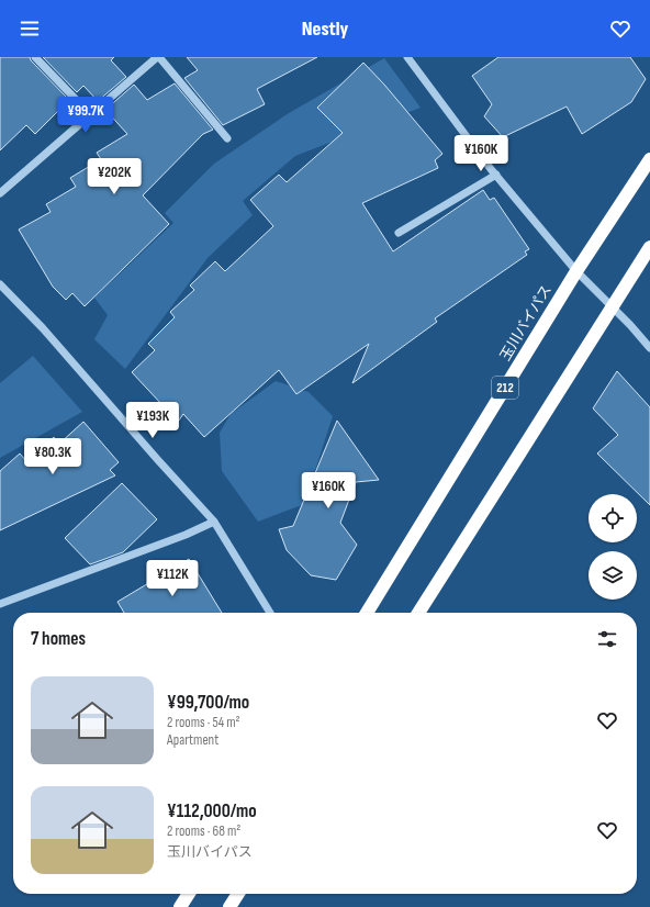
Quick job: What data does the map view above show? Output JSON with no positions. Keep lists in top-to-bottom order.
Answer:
{
  "streets": {
    "highway": ["玉川バイパス", "212"]
  },
  "page": {
    "header": "Nestly",
    "price": [
      "¥99.7K",
      "¥160K",
      "¥202K",
      "¥193K",
      "¥80.3K",
      "¥160K",
      "¥112K"
    ],
    "heading": "7 homes",
    "list": [
      {
        "name": "¥99,700/mo",
        "note": "2 rooms · 54 m² · Apartment"
      },
      {
        "name": "¥112,000/mo",
        "note": "2 rooms · 68 m² · 玉川バイパス"
      }
    ]
  }
}
